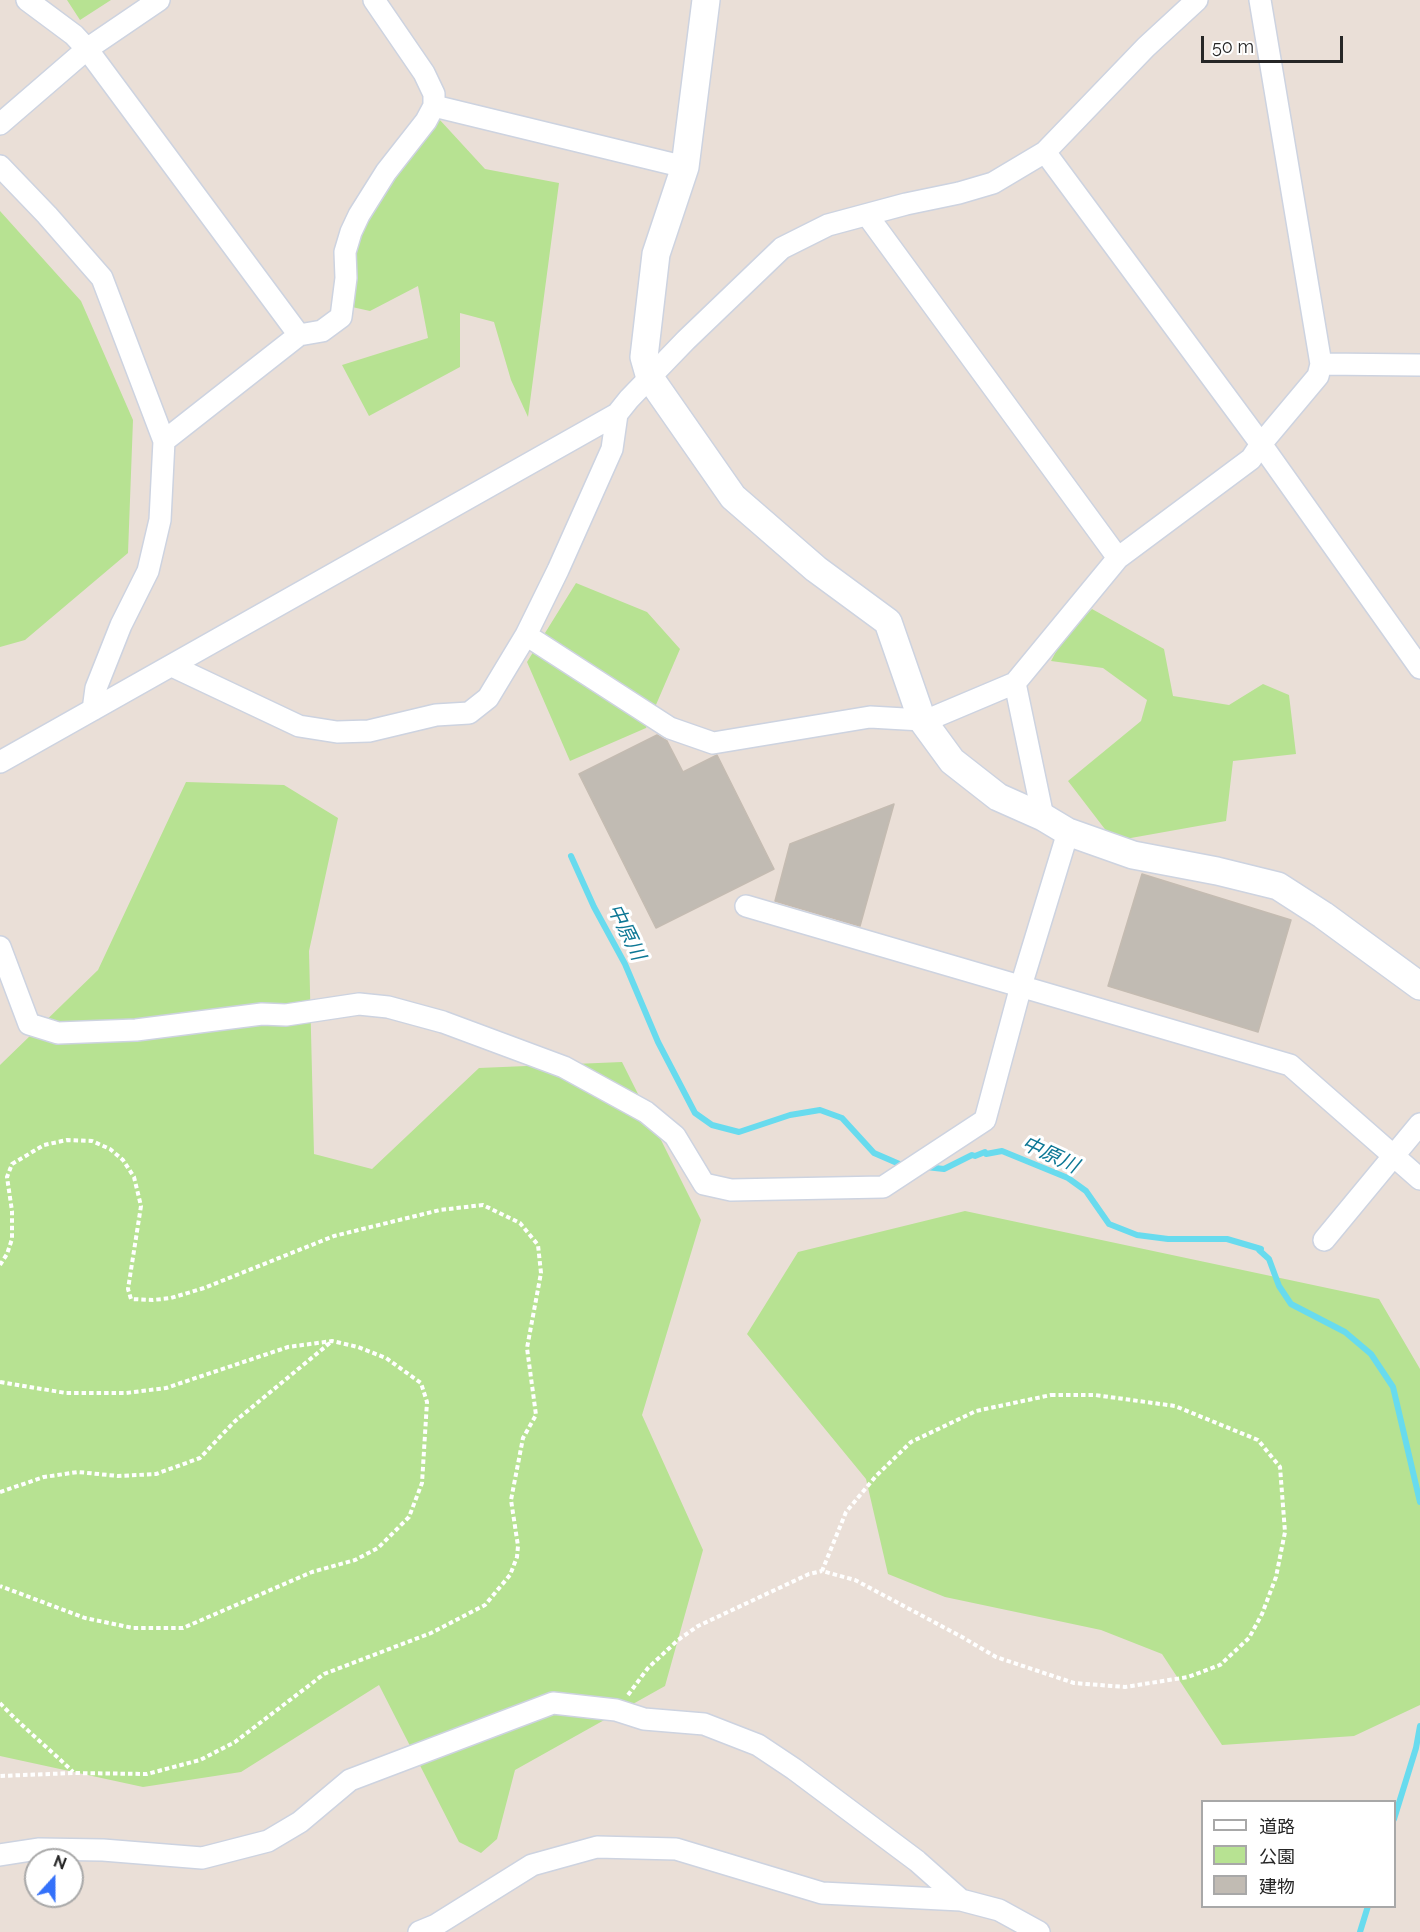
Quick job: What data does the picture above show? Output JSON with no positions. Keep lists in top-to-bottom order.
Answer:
{
  "water": ["中原川"],
  "legend": ["道路", "公園", "建物"],
  "scale_bar": "50 m",
  "north": "top"
}
